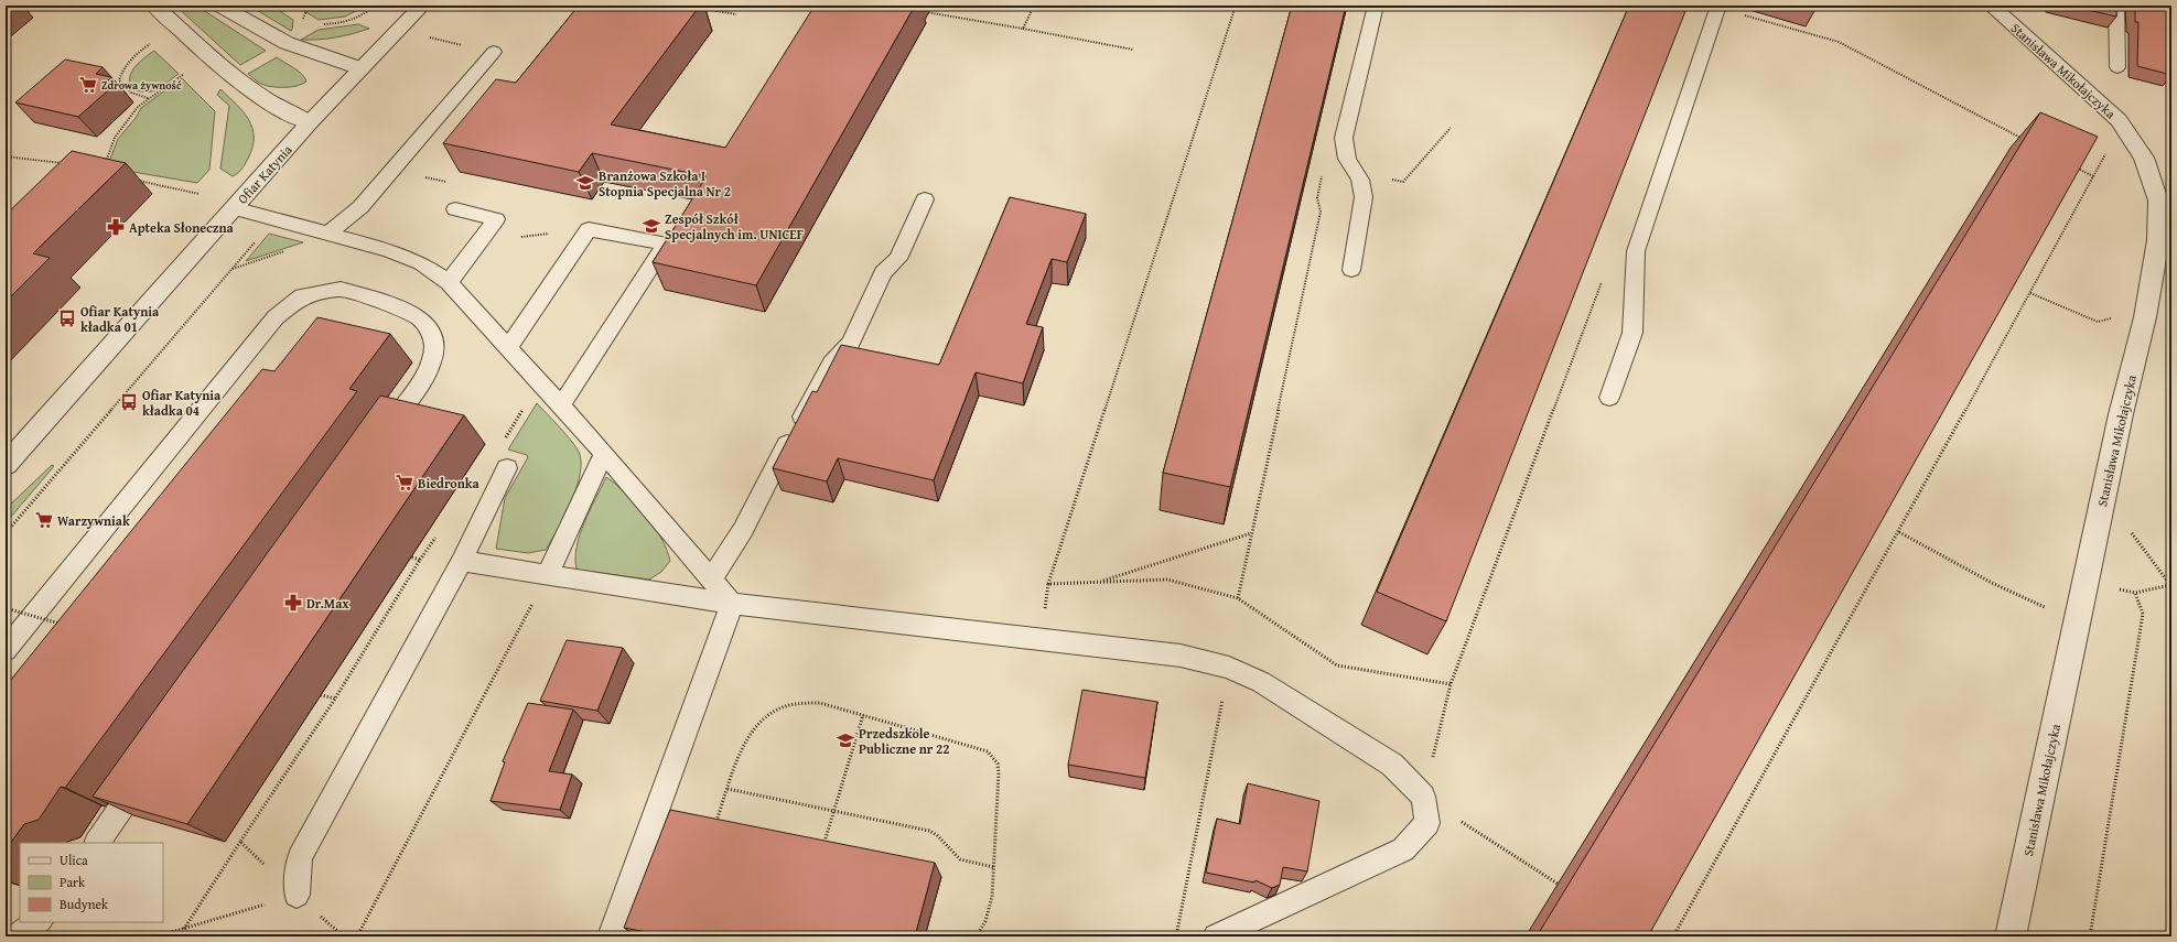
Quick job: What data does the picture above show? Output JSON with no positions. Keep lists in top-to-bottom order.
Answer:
{
  "streets": {
    "street": ["Stanisława Mikołajczyka", "Ofiar Katynia"]
  },
  "places": {
    "supermarket": ["Zdrowa żywność", "Biedronka", "Warzywniak"],
    "school or university": ["Branżowa Szkoła I Stopnia Specjalna Nr 2", "Zespół Szkół Specjalnych im. UNICEF", "Przedszkole Publiczne nr 22"],
    "pharmacy": ["Apteka Słoneczna", "Dr.Max"],
    "bus stop": ["Ofiar Katynia kładka 01", "Ofiar Katynia kładka 04"]
  },
  "legend": ["Ulica", "Park", "Budynek"]
}
